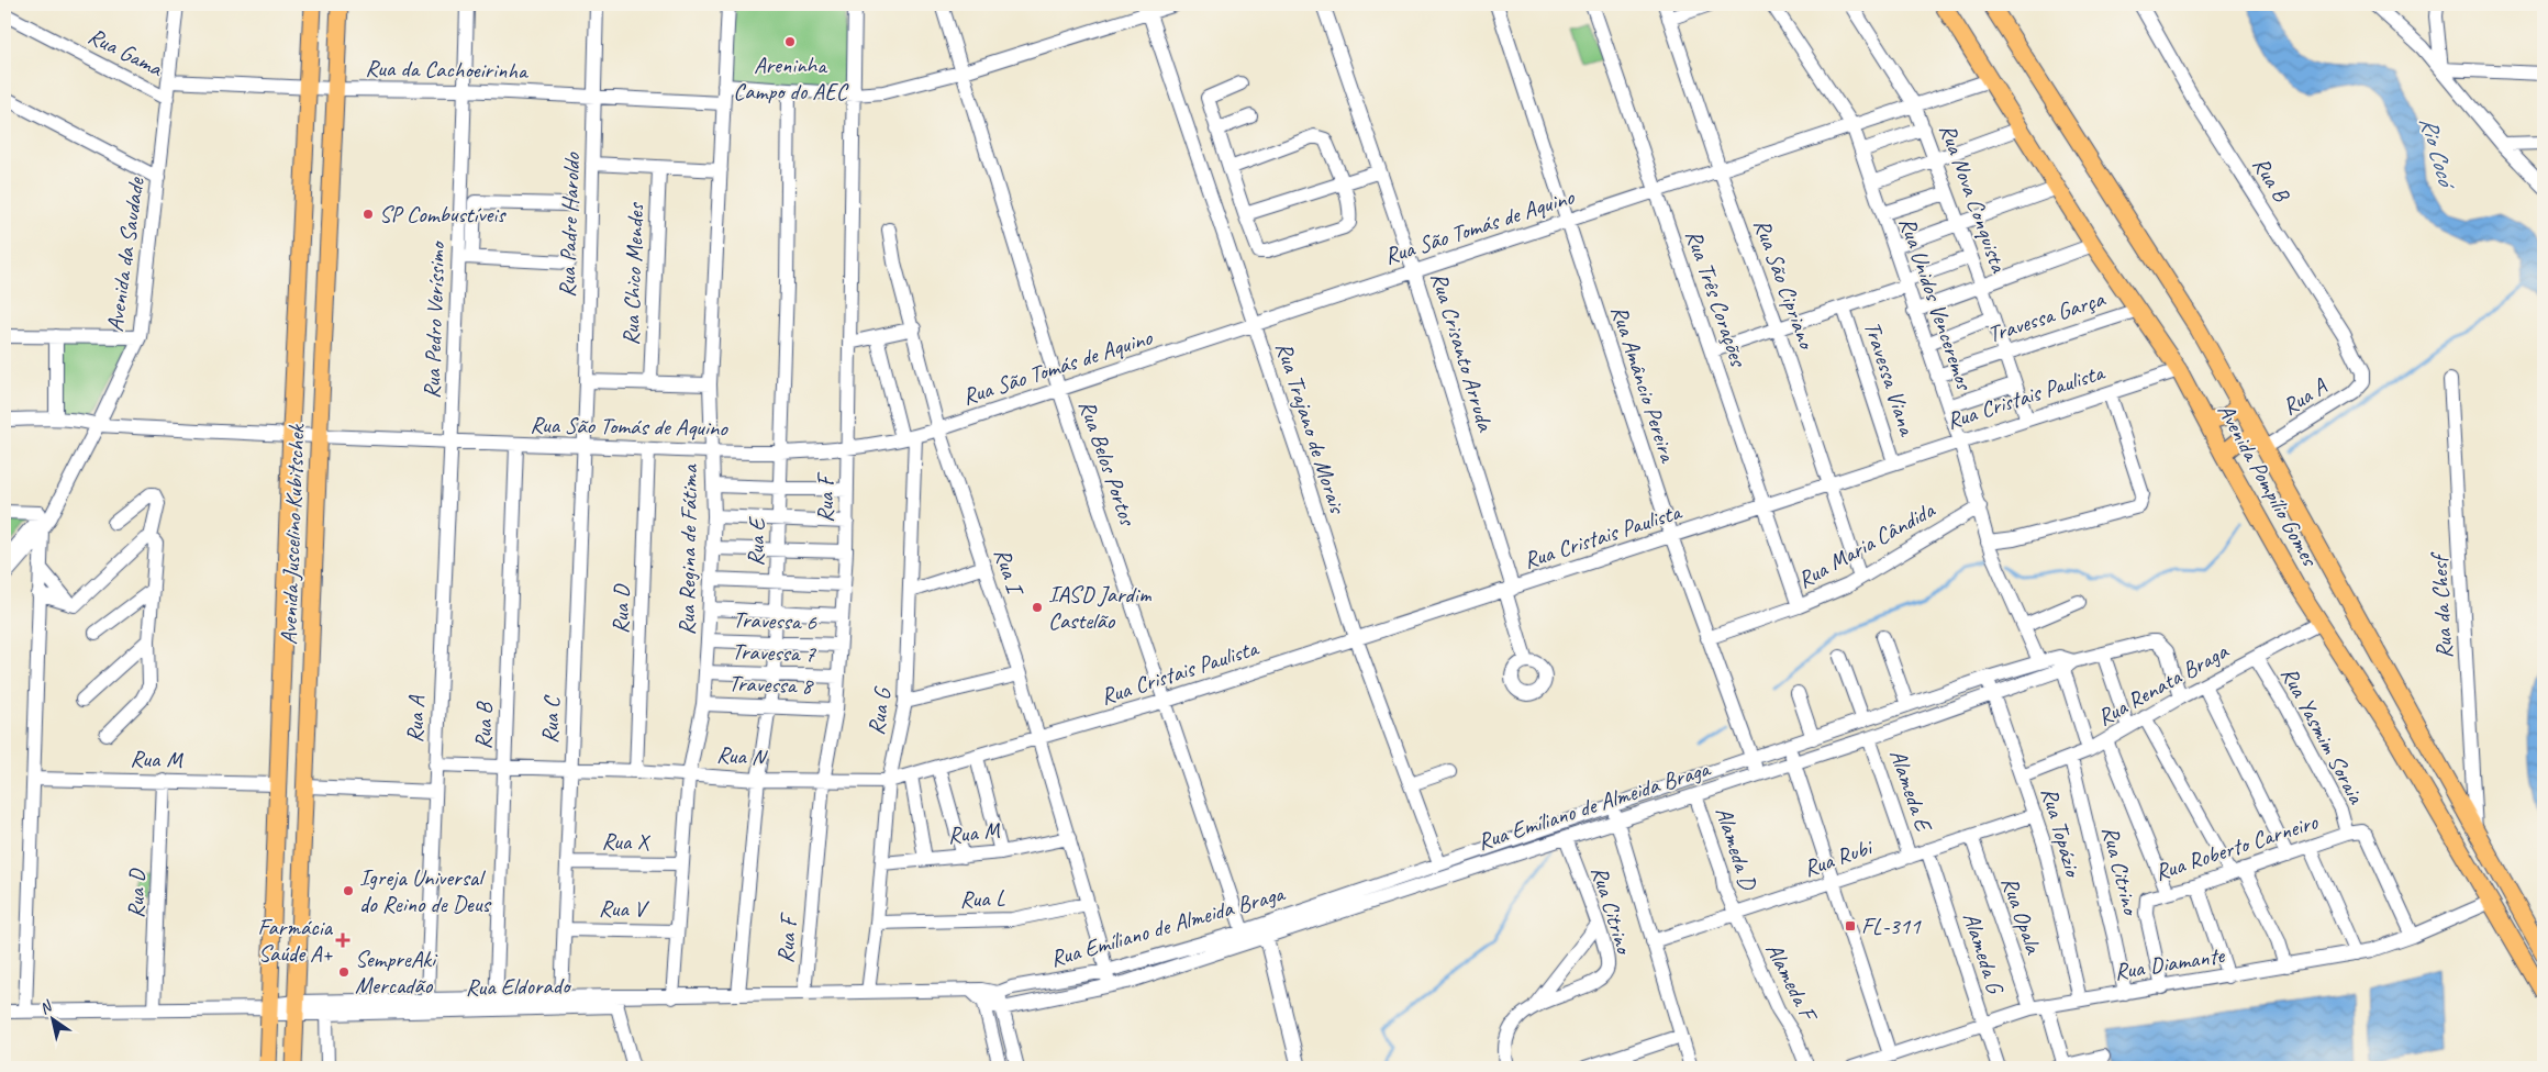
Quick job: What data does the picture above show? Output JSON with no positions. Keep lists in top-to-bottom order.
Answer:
{
  "streets": {
    "main road": ["Avenida Pompílio Gomes", "Avenida Juscelino Kubitschek"],
    "street": [
      "Rua Gama",
      "Rua da Cachoeirinha",
      "Rua B",
      "Rua Nova Conquista",
      "Rua Padre Haroldo",
      "Rua São Tomás de Aquino",
      "Avenida da Saudade",
      "Rua Chico Mendes",
      "Rua São Cipriano",
      "Rua Três Corações",
      "Rua Unidos Venceremos",
      "Travessa Garça",
      "Rua Pedro Veríssimo",
      "Rua Crisanto Arruda",
      "Travessa Viana",
      "Rua Amâncio Pereira",
      "Rua Cristais Paulista",
      "Rua A",
      "Rua Trajano de Morais",
      "Rua Belos Portos",
      "Rua F",
      "Rua E",
      "Rua Maria Cândida",
      "Rua Regina de Fátima",
      "Rua I",
      "Rua da Chesf",
      "Rua D",
      "Travessa 6",
      "Travessa 7",
      "Travessa 8",
      "Rua Renata Braga",
      "Rua G",
      "Rua C",
      "Rua Yasmim Soraia",
      "Rua N",
      "Rua M",
      "Alameda E",
      "Rua Emíliano de Almeida Braga",
      "Rua Topázio",
      "Rua X",
      "Rua Roberto Carneiro",
      "Alameda D",
      "Rua Rubi",
      "Rua Citrino",
      "Rua L",
      "Rua V",
      "Rua Opala",
      "Alameda G",
      "Rua Diamante",
      "Alameda F",
      "Rua Eldorado"
    ]
  },
  "crossings": [
    ["Rua Gama", "Avenida da Saudade"],
    ["Rua da Cachoeirinha", "Rua Padre Haroldo"],
    ["Rua da Cachoeirinha", "Avenida da Saudade"],
    ["Rua da Cachoeirinha", "Rua Pedro Veríssimo"],
    ["Rua da Cachoeirinha", "Avenida Juscelino Kubitschek"],
    ["Rua da Cachoeirinha", "Rua Regina de Fátima"],
    ["Rua B", "Rua São Tomás de Aquino"],
    ["Rua B", "Rua A"],
    ["Rua B", "Rua N"],
    ["Rua B", "Rua Eldorado"],
    ["Rua Nova Conquista", "Rua São Tomás de Aquino"],
    ["Rua Nova Conquista", "Travessa Garça"],
    ["Rua Nova Conquista", "Rua Cristais Paulista"],
    ["Rua Padre Haroldo", "Rua São Tomás de Aquino"],
    ["Rua Padre Haroldo", "Rua C"],
    ["Rua São Tomás de Aquino", "Avenida da Saudade"],
    ["Rua São Tomás de Aquino", "Rua São Cipriano"],
    ["Rua São Tomás de Aquino", "Rua Três Corações"],
    ["Rua São Tomás de Aquino", "Rua Unidos Venceremos"],
    ["Rua São Tomás de Aquino", "Rua Pedro Veríssimo"],
    ["Rua São Tomás de Aquino", "Rua Crisanto Arruda"],
    ["Rua São Tomás de Aquino", "Rua Amâncio Pereira"],
    ["Rua São Tomás de Aquino", "Rua A"],
    ["Rua São Tomás de Aquino", "Rua Trajano de Morais"],
    ["Rua São Tomás de Aquino", "Rua Belos Portos"],
    ["Rua São Tomás de Aquino", "Avenida Pompílio Gomes"],
    ["Rua São Tomás de Aquino", "Rua F"],
    ["Rua São Tomás de Aquino", "Avenida Juscelino Kubitschek"],
    ["Rua São Tomás de Aquino", "Rua E"],
    ["Rua São Tomás de Aquino", "Rua Regina de Fátima"],
    ["Rua São Tomás de Aquino", "Rua I"],
    ["Rua São Tomás de Aquino", "Rua D"],
    ["Rua São Tomás de Aquino", "Rua G"],
    ["Rua São Tomás de Aquino", "Rua C"],
    ["Rua São Cipriano", "Rua Cristais Paulista"],
    ["Rua São Cipriano", "Rua Maria Cândida"],
    ["Rua Três Corações", "Rua Cristais Paulista"],
    ["Rua Três Corações", "Rua Maria Cândida"],
    ["Rua Unidos Venceremos", "Travessa Garça"],
    ["Rua Unidos Venceremos", "Rua Cristais Paulista"],
    ["Rua Unidos Venceremos", "Rua Maria Cândida"],
    ["Rua Unidos Venceremos", "Rua Emíliano de Almeida Braga"],
    ["Travessa Garça", "Avenida Pompílio Gomes"],
    ["Rua Pedro Veríssimo", "Rua A"],
    ["Rua Crisanto Arruda", "Rua Cristais Paulista"],
    ["Travessa Viana", "Rua Cristais Paulista"],
    ["Rua Amâncio Pereira", "Rua Cristais Paulista"],
    ["Rua Amâncio Pereira", "Rua Maria Cândida"],
    ["Rua Amâncio Pereira", "Rua Emíliano de Almeida Braga"],
    ["Rua Cristais Paulista", "Rua Trajano de Morais"],
    ["Rua Cristais Paulista", "Rua Belos Portos"],
    ["Rua Cristais Paulista", "Avenida Pompílio Gomes"],
    ["Rua Cristais Paulista", "Rua I"],
    ["Rua Cristais Paulista", "Rua N"],
    ["Rua A", "Avenida Pompílio Gomes"],
    ["Rua A", "Rua N"],
    ["Rua A", "Rua Eldorado"],
    ["Rua Trajano de Morais", "Rua Emíliano de Almeida Braga"],
    ["Rua Belos Portos", "Rua Emíliano de Almeida Braga"],
    ["Avenida Pompílio Gomes", "Rua da Chesf"],
    ["Avenida Pompílio Gomes", "Rua Renata Braga"],
    ["Avenida Pompílio Gomes", "Rua Diamante"],
    ["Rua F", "Travessa 6"],
    ["Rua F", "Travessa 7"],
    ["Rua F", "Travessa 8"],
    ["Rua F", "Rua N"],
    ["Rua F", "Rua Eldorado"],
    ["Avenida Juscelino Kubitschek", "Rua M"],
    ["Avenida Juscelino Kubitschek", "Rua Eldorado"],
    ["Rua E", "Travessa 6"],
    ["Rua E", "Travessa 7"],
    ["Rua E", "Travessa 8"],
    ["Rua E", "Rua N"],
    ["Rua E", "Rua Eldorado"],
    ["Rua Regina de Fátima", "Travessa 6"],
    ["Rua Regina de Fátima", "Travessa 7"],
    ["Rua Regina de Fátima", "Travessa 8"],
    ["Rua Regina de Fátima", "Rua N"],
    ["Rua Regina de Fátima", "Rua X"],
    ["Rua Regina de Fátima", "Rua V"],
    ["Rua Regina de Fátima", "Rua Eldorado"],
    ["Rua I", "Rua N"],
    ["Rua I", "Rua M"],
    ["Rua I", "Rua Emíliano de Almeida Braga"],
    ["Rua I", "Rua L"],
    ["Rua D", "Rua N"],
    ["Rua D", "Rua M"],
    ["Rua D", "Rua Eldorado"],
    ["Rua Renata Braga", "Rua Yasmim Soraia"],
    ["Rua Renata Braga", "Rua Emíliano de Almeida Braga"],
    ["Rua Renata Braga", "Rua Topázio"],
    ["Rua Renata Braga", "Rua Citrino"],
    ["Rua G", "Rua N"],
    ["Rua G", "Rua M"],
    ["Rua G", "Rua L"],
    ["Rua G", "Rua Eldorado"],
    ["Rua C", "Rua N"],
    ["Rua C", "Rua X"],
    ["Rua C", "Rua V"],
    ["Rua C", "Rua Eldorado"],
    ["Rua Yasmim Soraia", "Rua Roberto Carneiro"],
    ["Rua Yasmim Soraia", "Rua Diamante"],
    ["Alameda E", "Rua Emíliano de Almeida Braga"],
    ["Alameda E", "Rua Rubi"],
    ["Rua Emíliano de Almeida Braga", "Rua Topázio"],
    ["Rua Emíliano de Almeida Braga", "Alameda D"],
    ["Rua Emíliano de Almeida Braga", "Rua Citrino"],
    ["Rua Emíliano de Almeida Braga", "Rua Eldorado"],
    ["Rua Topázio", "Rua Rubi"],
    ["Rua Topázio", "Rua Diamante"],
    ["Rua Roberto Carneiro", "Rua Diamante"],
    ["Alameda D", "Rua Rubi"],
    ["Alameda D", "Alameda F"],
    ["Rua Rubi", "Rua Opala"],
    ["Rua Rubi", "Alameda G"],
    ["Rua Rubi", "Alameda F"],
    ["Rua Citrino", "Rua Diamante"],
    ["Rua Opala", "Rua Diamante"],
    ["Alameda G", "Rua Diamante"]
  ],
  "water": ["Rio Cocó"],
  "places": {
    "other": [
      "Areninha Campo do AEC",
      "SP Combustíveis",
      "IASD Jardim Castelão",
      "Igreja Universal do Reino de Deus",
      "SempreAki Mercadão"
    ],
    "transit": ["FL-311"],
    "health": ["Farmácia Saúde A+"]
  },
  "north": "top left"
}
